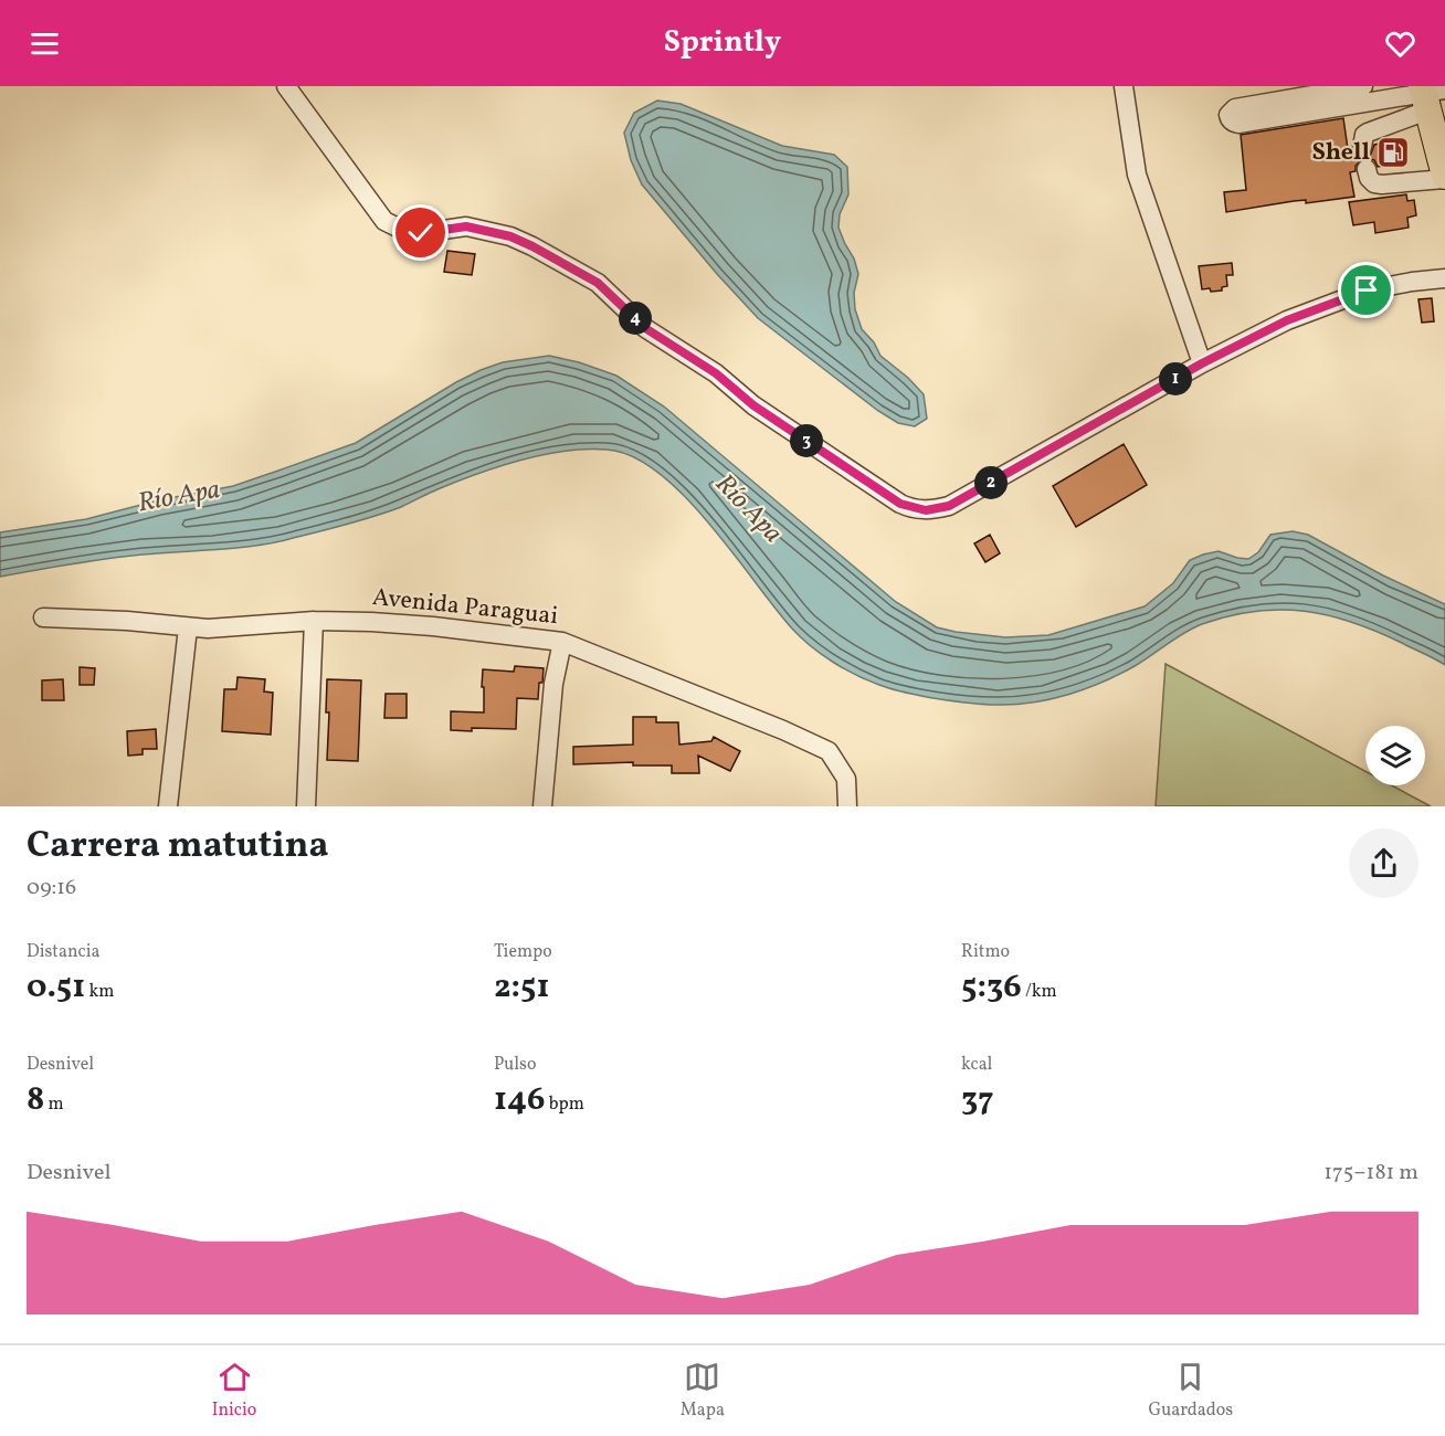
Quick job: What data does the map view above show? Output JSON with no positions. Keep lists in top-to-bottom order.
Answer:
{
  "streets": {
    "street": ["Avenida Paraguai"]
  },
  "water": ["Río Apa"],
  "places": {
    "fuel station": ["Shell"]
  },
  "page": {
    "header": "Sprintly",
    "pins": [
      "4",
      "1",
      "3",
      "2"
    ],
    "heading": ["Carrera matutina", "09:16"],
    "stats": [
      ["Distancia", "0.51 km"],
      ["Tiempo", "2:51"],
      ["Ritmo", "5:36 /km"],
      ["Desnivel", "8 m"],
      ["Pulso", "146 bpm"],
      ["kcal", "37"]
    ],
    "chart": ["Desnivel", "175–181 m"],
    "tabs": ["Inicio", "Mapa", "Guardados"]
  }
}
